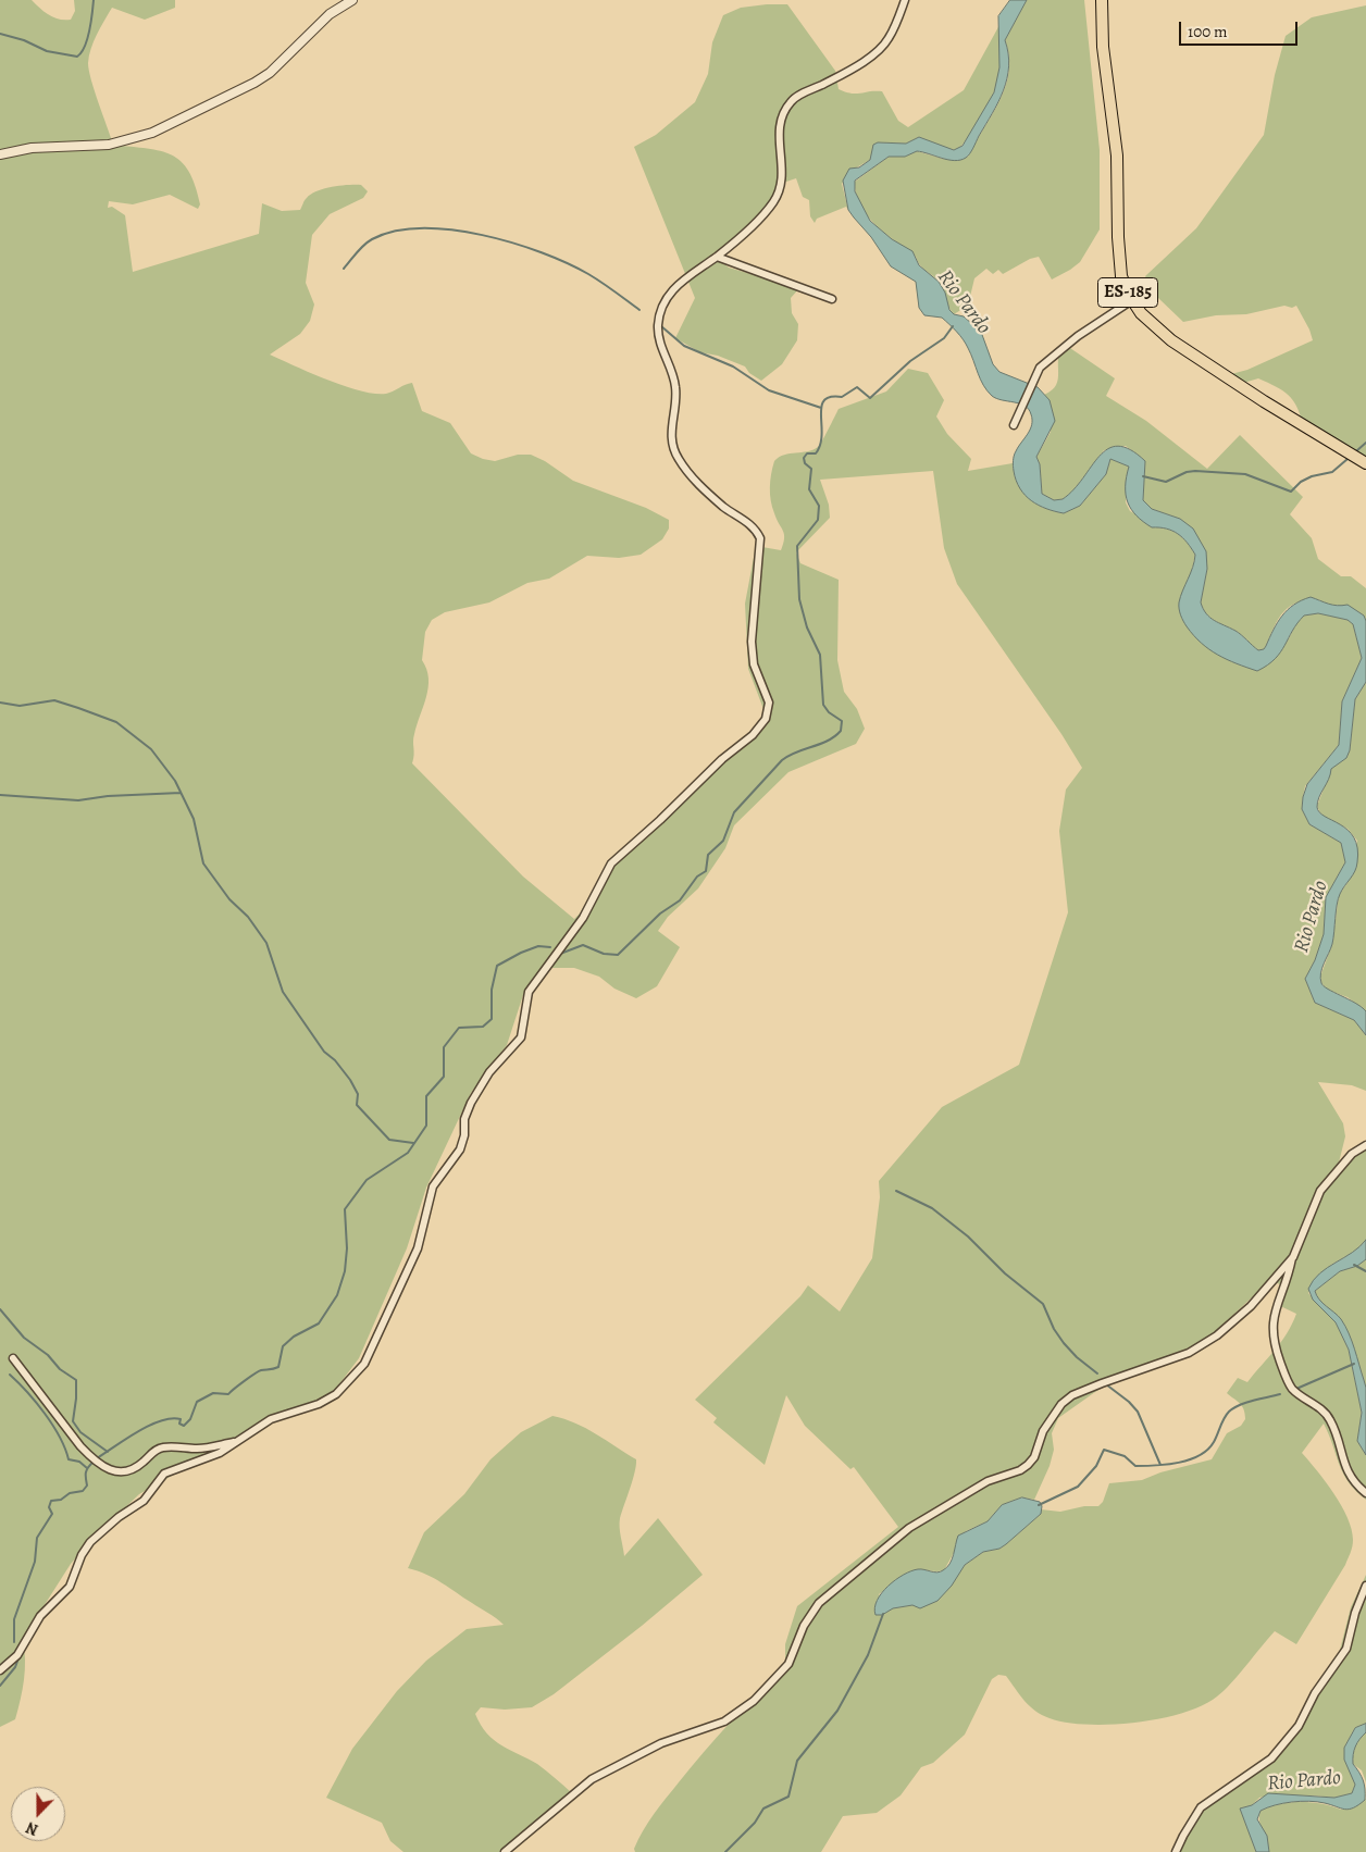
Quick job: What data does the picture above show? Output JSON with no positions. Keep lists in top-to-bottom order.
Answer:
{
  "streets": {
    "main road": ["ES-185"]
  },
  "water": ["Rio Pardo"],
  "scale_bar": "100 m",
  "north": "bottom"
}
